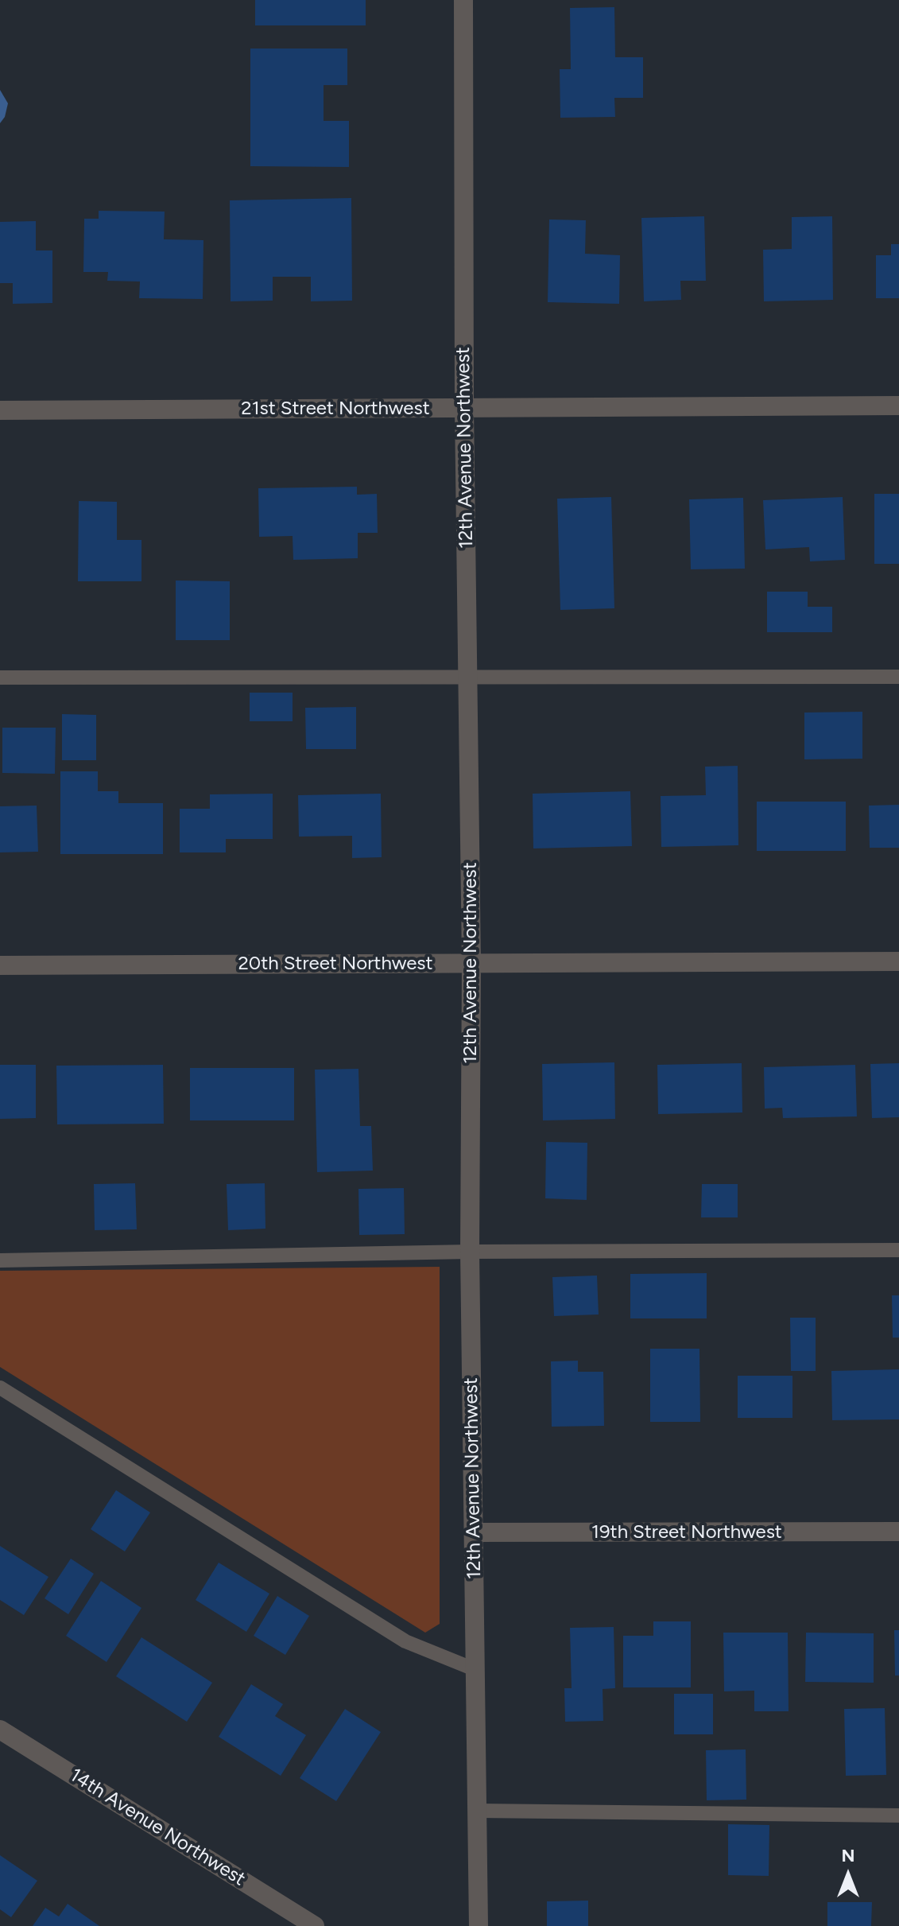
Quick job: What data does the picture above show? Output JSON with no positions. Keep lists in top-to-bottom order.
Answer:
{
  "streets": {
    "street": [
      "21st Street Northwest",
      "12th Avenue Northwest",
      "20th Street Northwest",
      "19th Street Northwest",
      "14th Avenue Northwest"
    ]
  },
  "crossings": [
    ["21st Street Northwest", "12th Avenue Northwest"],
    ["12th Avenue Northwest", "20th Street Northwest"],
    ["12th Avenue Northwest", "19th Street Northwest"]
  ],
  "north": "top"
}
